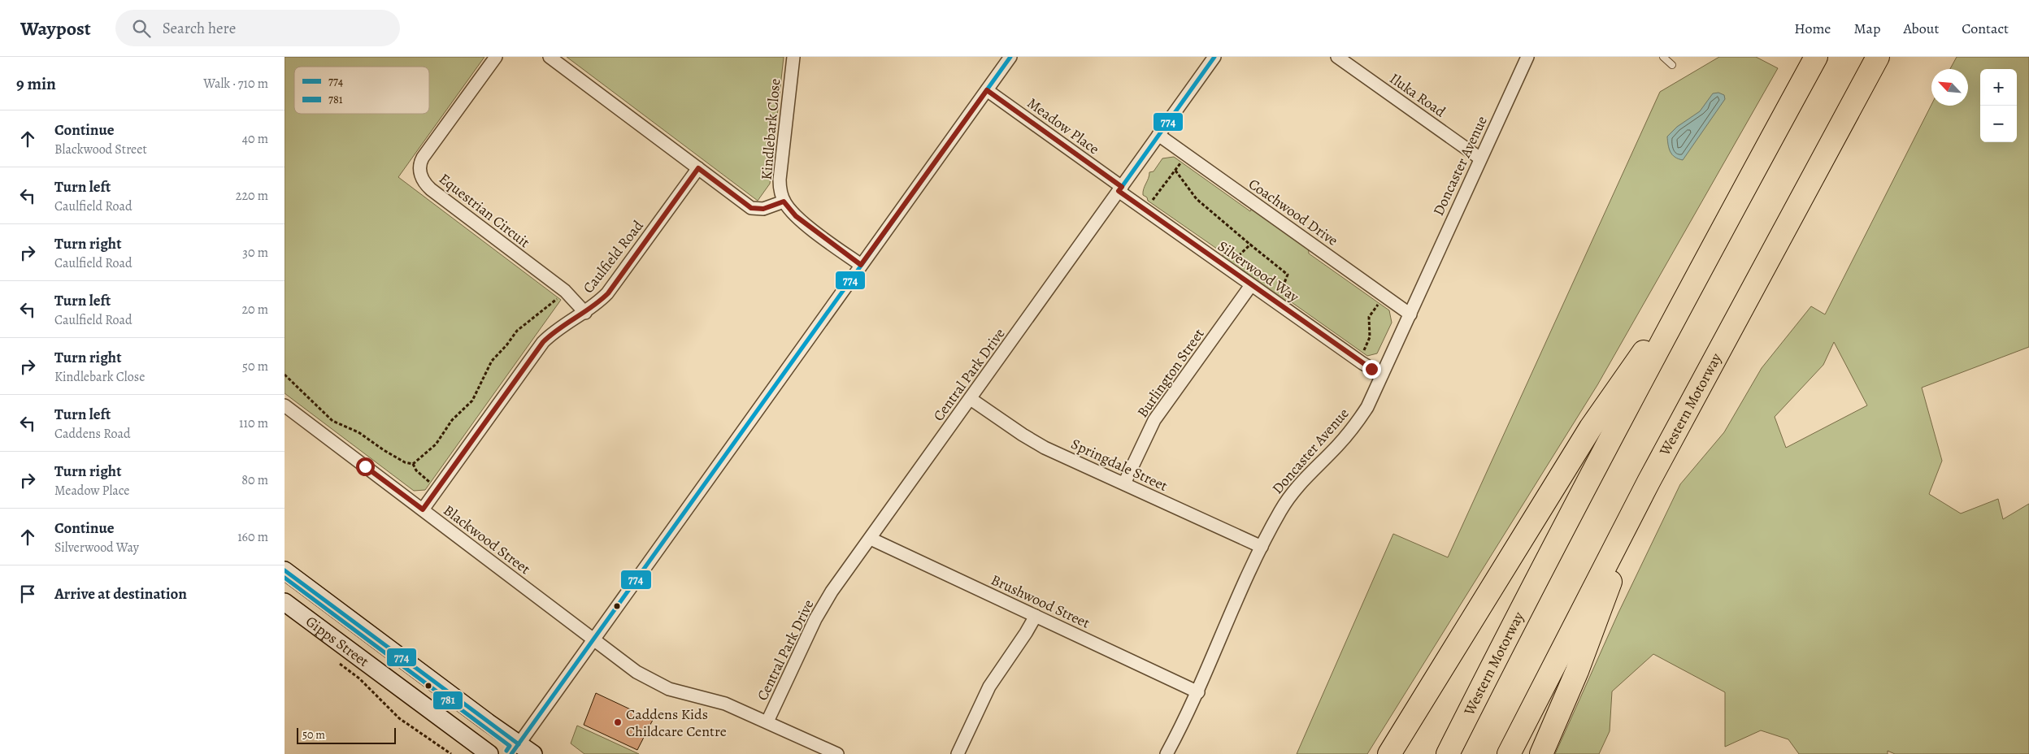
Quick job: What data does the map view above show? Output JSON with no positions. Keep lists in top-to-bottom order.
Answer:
{
  "streets": {
    "highway": ["Western Motorway"],
    "main road": ["Gipps Street"],
    "street": [
      "Iluka Road",
      "Meadow Place",
      "Kindlebark Close",
      "Doncaster Avenue",
      "Equestrian Circuit",
      "Coachwood Drive",
      "Caulfield Road",
      "Silverwood Way",
      "Burlington Street",
      "Central Park Drive",
      "Springdale Street",
      "Blackwood Street",
      "Brushwood Street"
    ]
  },
  "crossings": [
    ["Iluka Road", "Doncaster Avenue"],
    ["Meadow Place", "Silverwood Way"],
    ["Meadow Place", "Central Park Drive"],
    ["Doncaster Avenue", "Coachwood Drive"],
    ["Doncaster Avenue", "Silverwood Way"],
    ["Doncaster Avenue", "Springdale Street"],
    ["Doncaster Avenue", "Brushwood Street"],
    ["Equestrian Circuit", "Caulfield Road"],
    ["Coachwood Drive", "Central Park Drive"],
    ["Caulfield Road", "Blackwood Street"],
    ["Silverwood Way", "Burlington Street"],
    ["Silverwood Way", "Central Park Drive"],
    ["Burlington Street", "Springdale Street"],
    ["Central Park Drive", "Springdale Street"],
    ["Central Park Drive", "Brushwood Street"]
  ],
  "places": ["Caddens Kids Childcare Centre"],
  "lines": ["transit line 774", "transit line 781"],
  "legend": ["774", "781"],
  "scale_bar": "50 m",
  "north": "top left",
  "page": {
    "header": "Waypost",
    "search": "Search here",
    "nav": [
      "Home",
      "Map",
      "About",
      "Contact"
    ],
    "heading": ["9 min", "Walk · 710 m"],
    "map_buttons": ["+", "−"],
    "list": [
      ["Continue", "Blackwood Street", "40 m"],
      ["Turn left", "Caulfield Road", "220 m"],
      ["Turn right", "Caulfield Road", "30 m"],
      ["Turn left", "Caulfield Road", "20 m"],
      ["Turn right", "Kindlebark Close", "50 m"],
      ["Turn left", "Caddens Road", "110 m"],
      ["Turn right", "Meadow Place", "80 m"],
      ["Continue", "Silverwood Way", "160 m"],
      "Arrive at destination"
    ],
    "scale": "50 m"
  }
}
